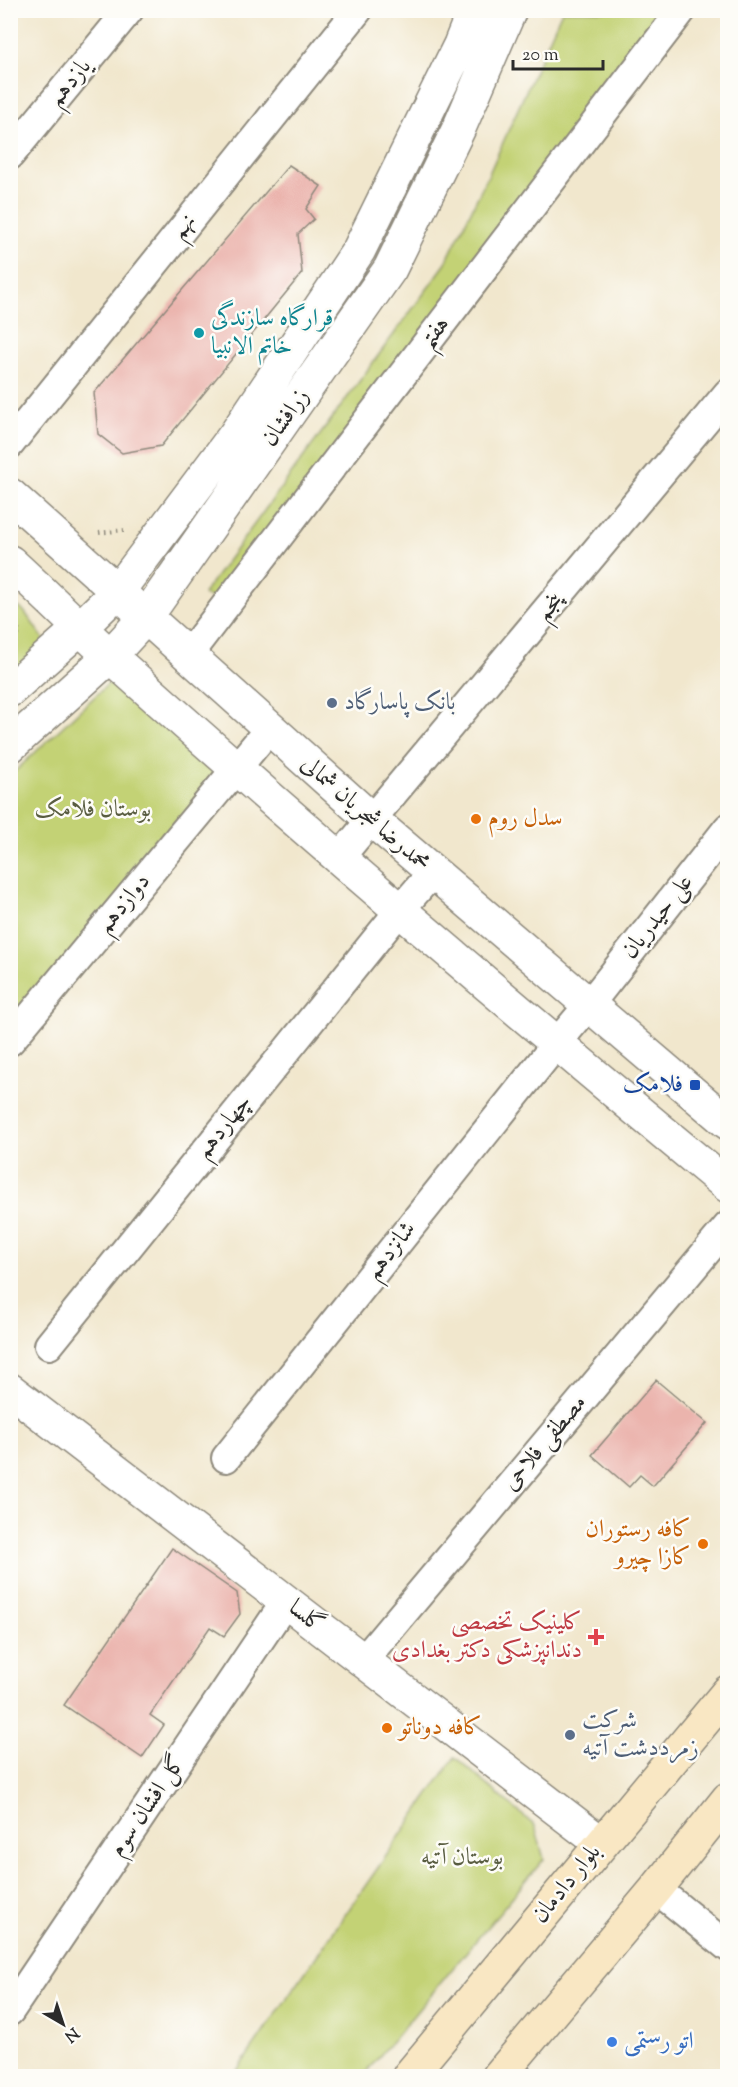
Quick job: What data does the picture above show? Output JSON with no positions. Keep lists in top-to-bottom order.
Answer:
{
  "streets": {
    "main road": ["بلوار دادمان"],
    "street": [
      "یازدهم",
      "نهم",
      "هفتم",
      "زرافشان",
      "پنجم",
      "محمدرضا شجریان شمالی",
      "دوازدهم",
      "علی حیدریان",
      "چهاردهم",
      "شانزدهم",
      "مصطفی فلاحی",
      "گلسا",
      "گل افشان سوم"
    ]
  },
  "crossings": [
    ["هفتم", "محمدرضا شجریان شمالی"],
    ["زرافشان", "محمدرضا شجریان شمالی"],
    ["پنجم", "محمدرضا شجریان شمالی"],
    ["محمدرضا شجریان شمالی", "دوازدهم"],
    ["محمدرضا شجریان شمالی", "علی حیدریان"],
    ["محمدرضا شجریان شمالی", "چهاردهم"],
    ["محمدرضا شجریان شمالی", "شانزدهم"],
    ["علی حیدریان", "شانزدهم"],
    ["مصطفی فلاحی", "گلسا"],
    ["گلسا", "گل افشان سوم"],
    ["گلسا", "بلوار دادمان"]
  ],
  "parks": ["بوستان فلامک", "بوستان آتیه"],
  "places": {
    "other": [
      "قرارگاه سازندگی خاتم الانبیا",
      "بانک پاسارگاد",
      "سدل روم",
      "کافه رستوران کازا چیرو",
      "کافه دوناتو",
      "شركت زمرددشت آتيه",
      "اتو رستمی"
    ],
    "transit": ["فلامک"],
    "health": ["کلینیک تخصصی دندانپزشکی دکتر بغدادی"]
  },
  "scale_bar": "20 m",
  "north": "bottom right"
}
